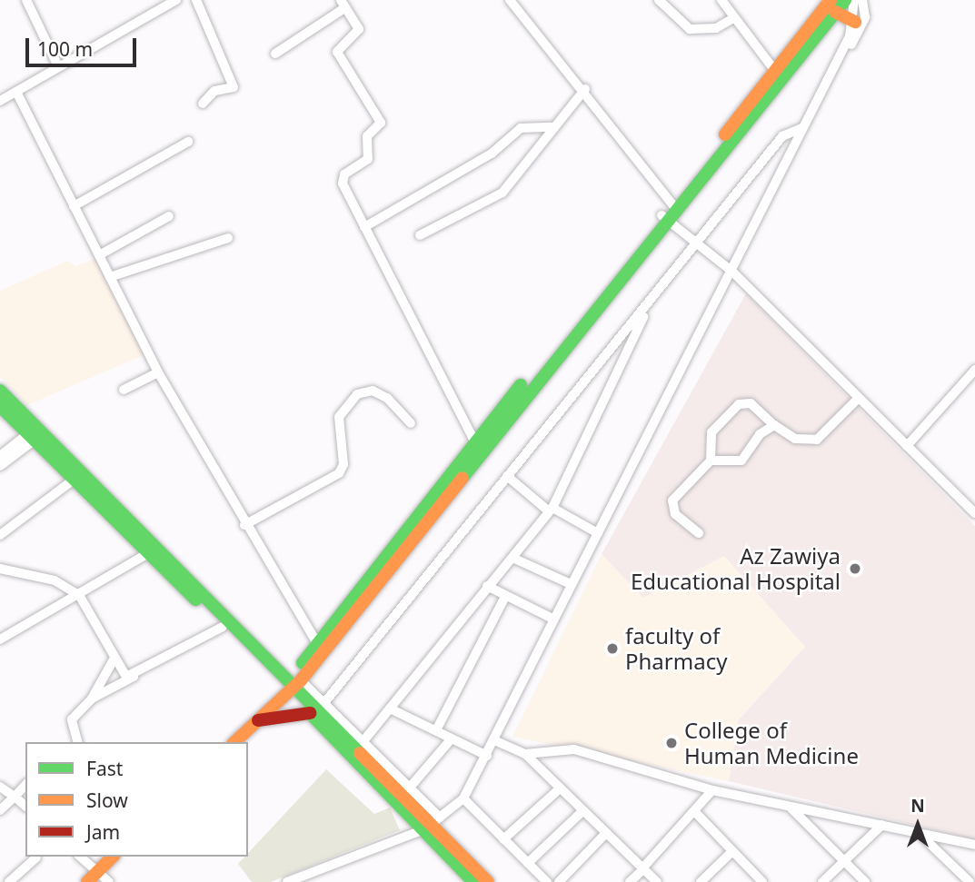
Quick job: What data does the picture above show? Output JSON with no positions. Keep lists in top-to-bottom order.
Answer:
{
  "places": ["Az Zawiya Educational Hospital", "faculty of Pharmacy", "College of Human Medicine"],
  "legend": ["Fast", "Slow", "Jam"],
  "scale_bar": "100 m",
  "north": "top"
}
